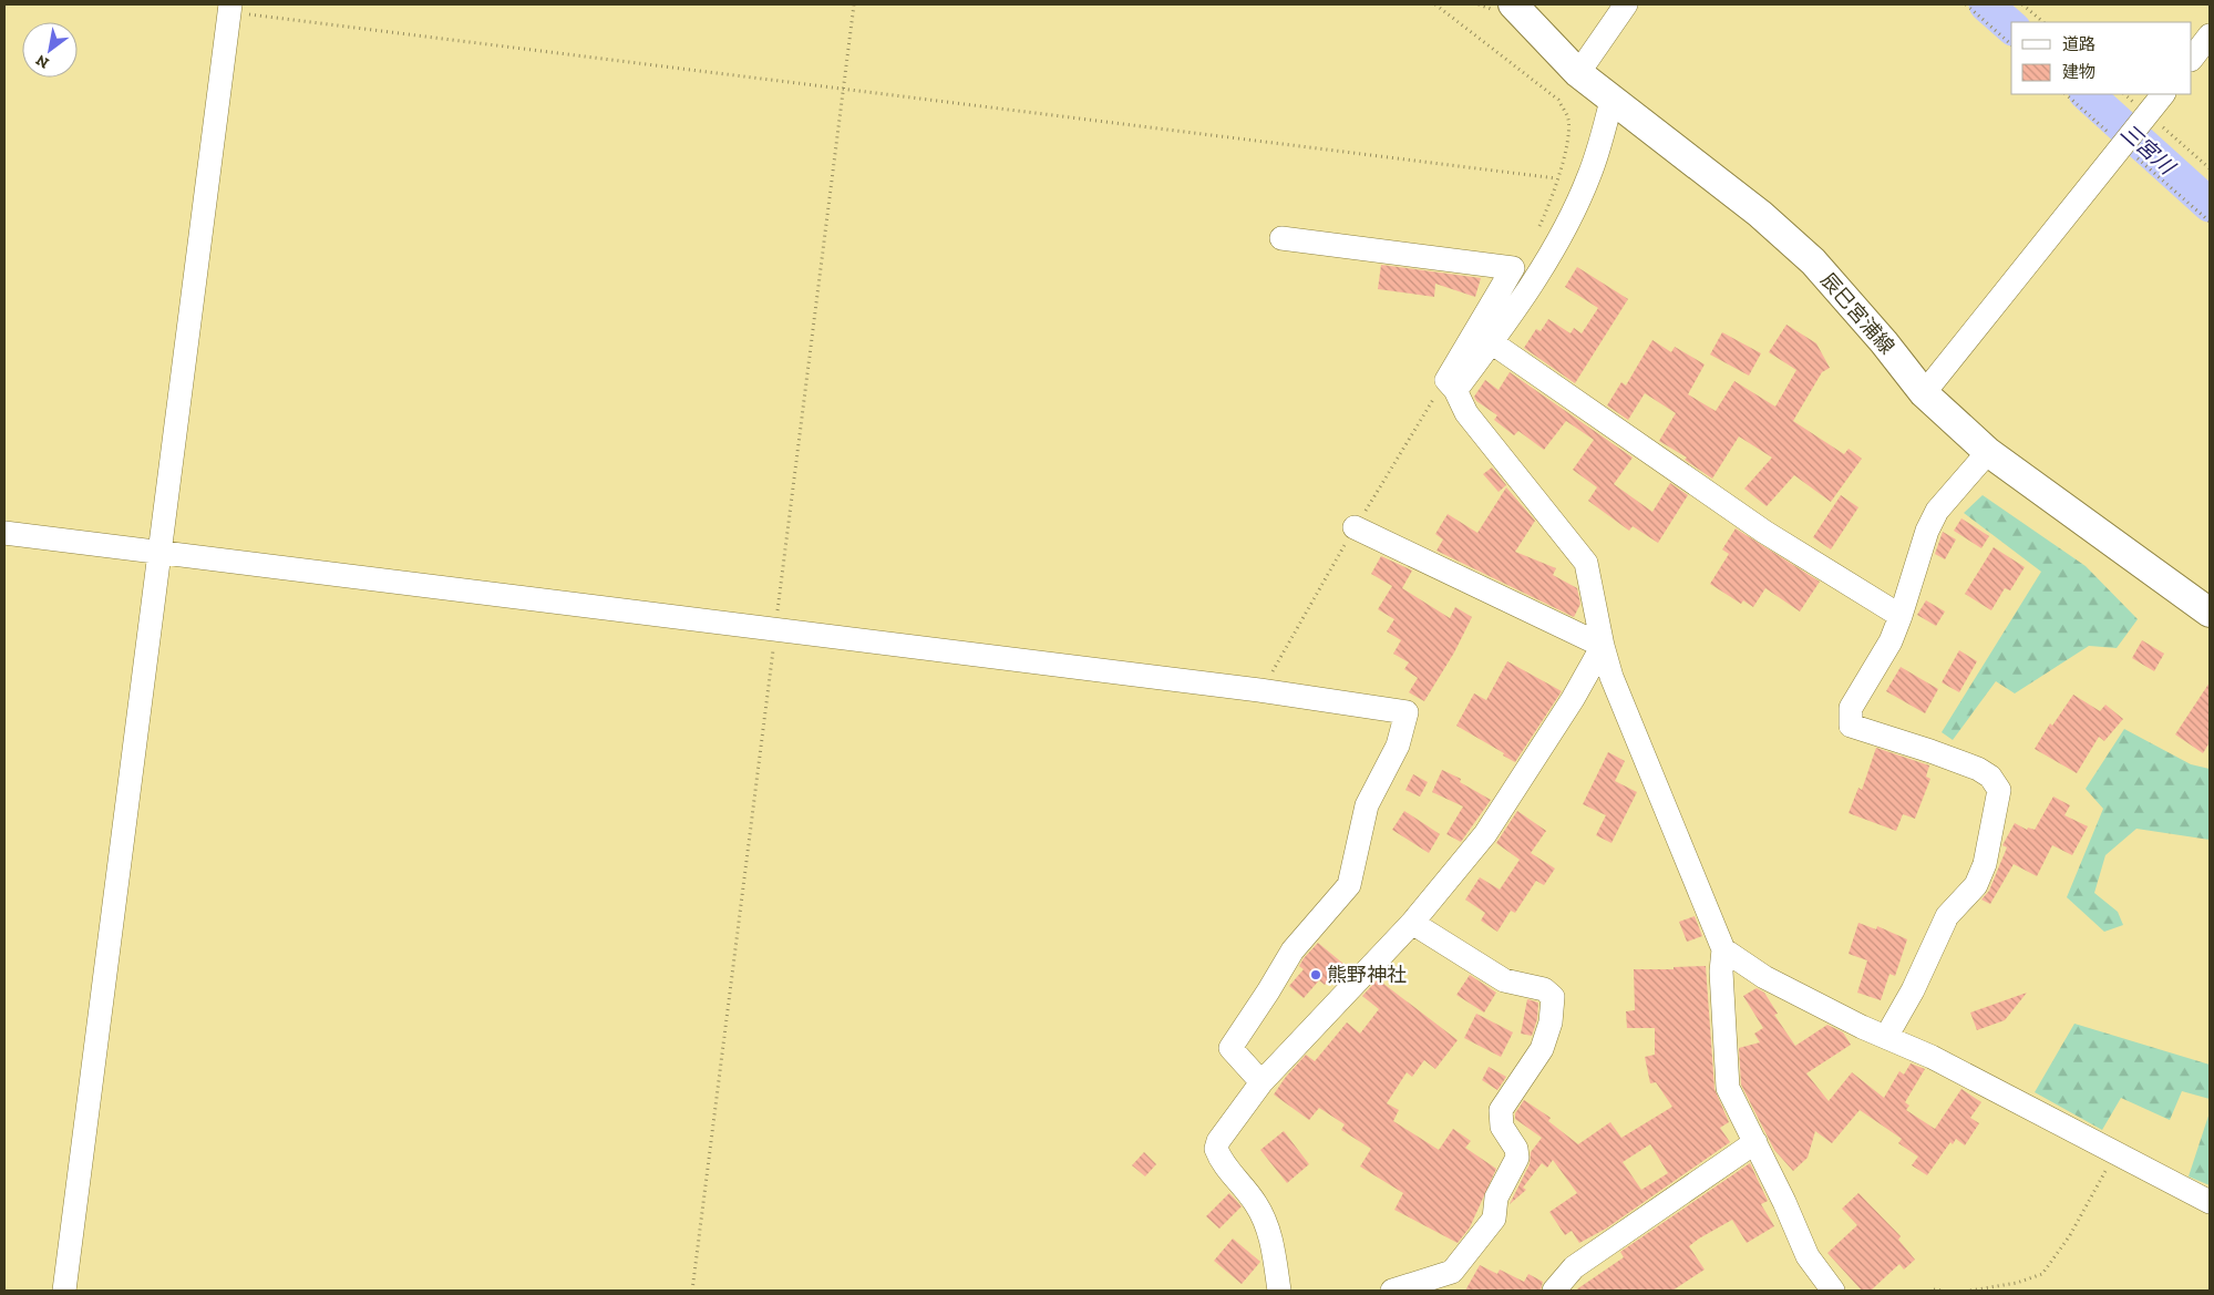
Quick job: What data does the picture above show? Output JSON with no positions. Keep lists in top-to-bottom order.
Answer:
{
  "streets": {
    "main road": ["辰巳宮浦線"]
  },
  "water": ["三宮川"],
  "places": ["熊野神社"],
  "legend": ["道路", "建物"],
  "north": "bottom left"
}
